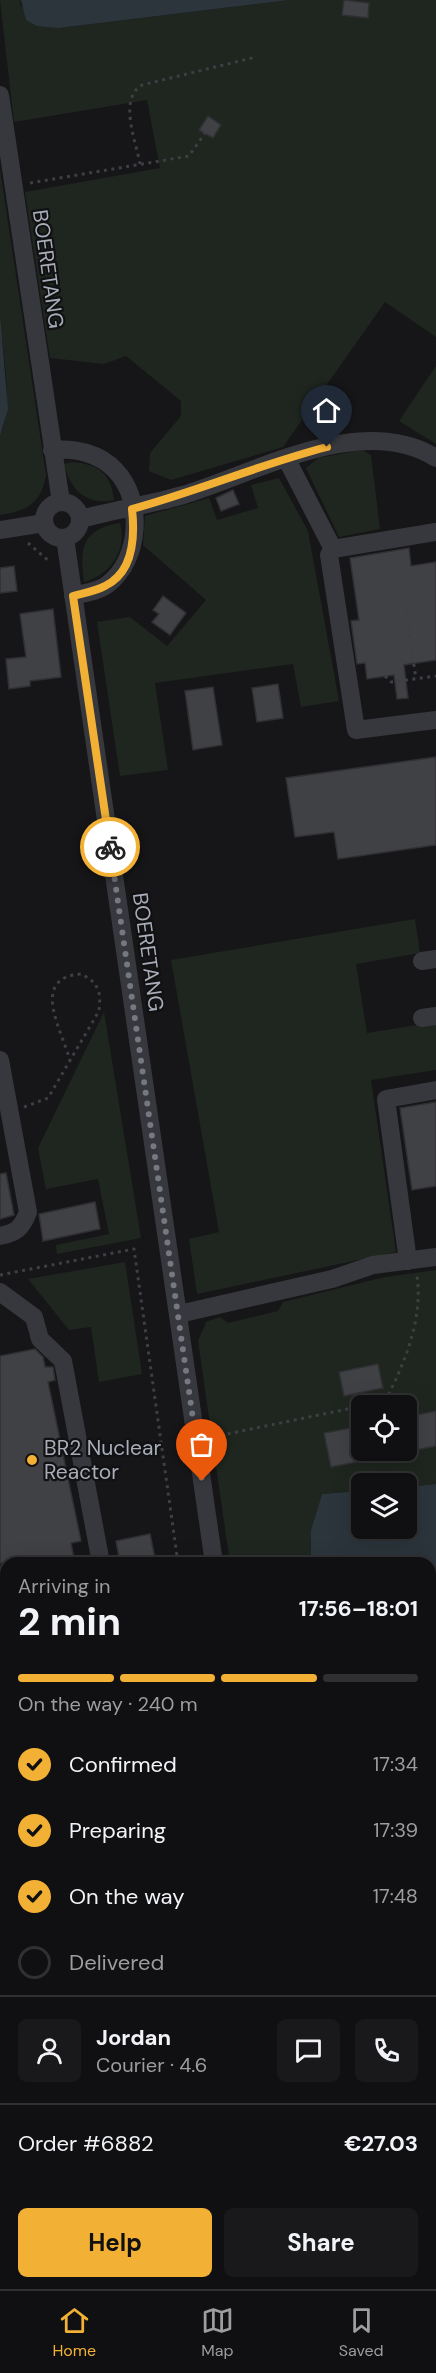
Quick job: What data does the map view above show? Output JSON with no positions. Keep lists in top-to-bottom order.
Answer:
{
  "streets": {
    "street": ["BOERETANG"]
  },
  "places": ["BR2 Nuclear Reactor"],
  "page": {
    "heading": ["2 min", "Arriving in", "17:56–18:01"],
    "panel": [
      "Jordan",
      "Courier · 4.6",
      "Order #6882",
      "€27.03"
    ],
    "bar": "On the way · 240 m",
    "list": [
      ["Confirmed", "17:34"],
      ["Preparing", "17:39"],
      ["On the way", "17:48"],
      "Delivered"
    ],
    "buttons": ["Help", "Share"],
    "tabs": ["Home", "Map", "Saved"]
  }
}
